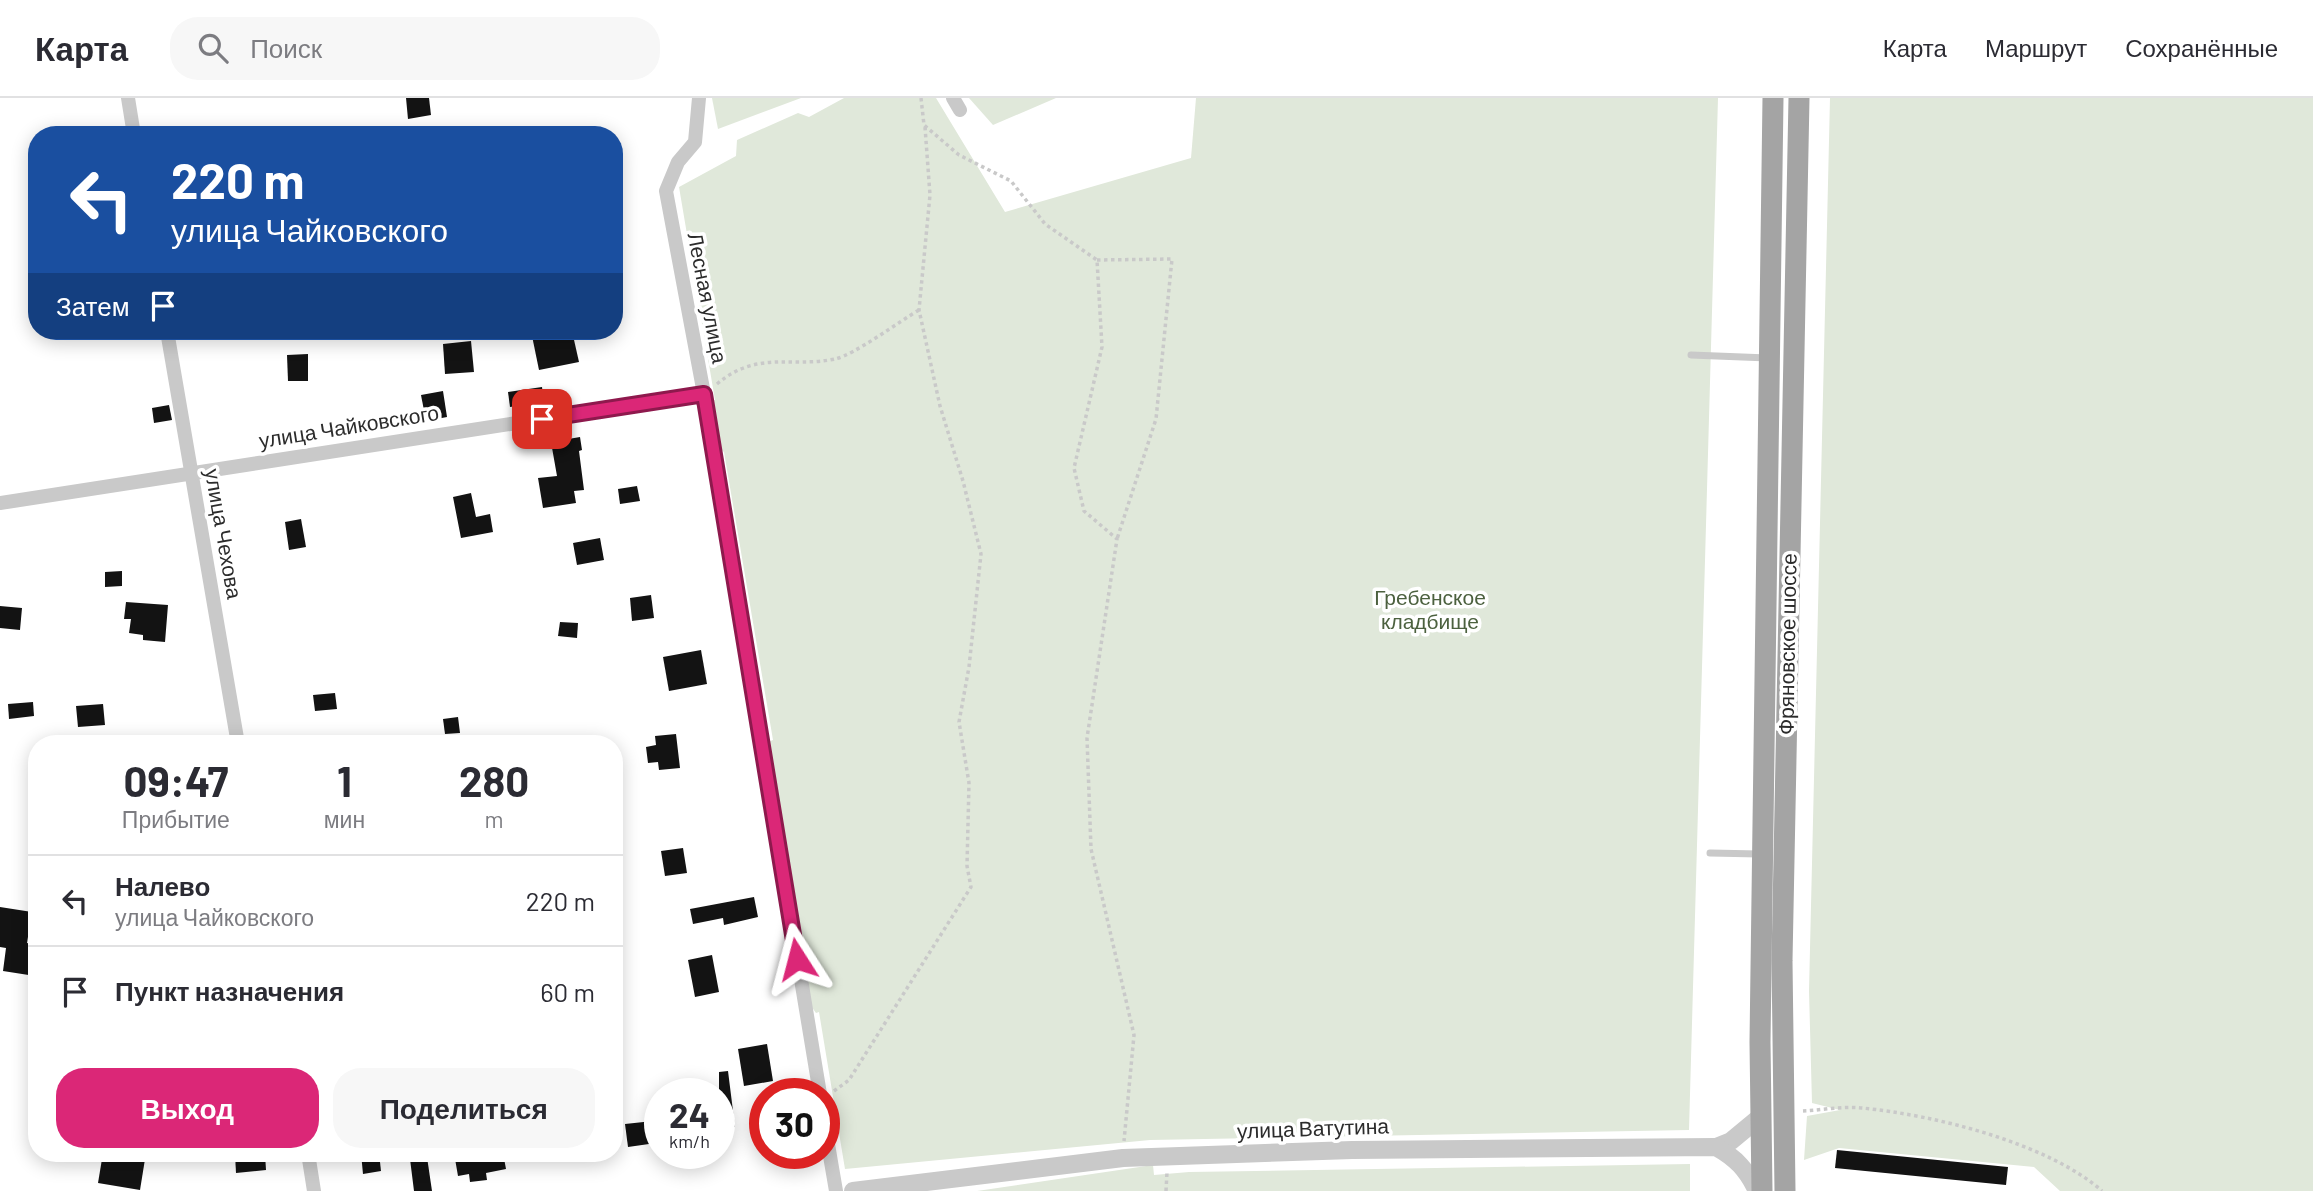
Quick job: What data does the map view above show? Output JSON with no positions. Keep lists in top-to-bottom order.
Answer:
{
  "streets": {
    "main road": ["Фряновское шоссе"],
    "street": [
      "Лесная улица",
      "улица Чайковского",
      "улица Чехова",
      "улица Ватутина"
    ]
  },
  "crossings": [
    ["Лесная улица", "улица Чайковского"],
    ["улица Чайковского", "улица Чехова"]
  ],
  "parks": ["Гребенское кладбище"],
  "page": {
    "header": "Карта",
    "search": "Поиск",
    "nav": ["Карта", "Маршрут", "Сохранённые"],
    "turn": ["220 m", "улица Чайковского"],
    "then": "Затем",
    "eta": [
      "09:47",
      "Прибытие",
      "1",
      "мин",
      "280",
      "m"
    ],
    "list": [
      {
        "name": "Налево",
        "note": "улица Чайковского",
        "value": "220 m"
      },
      {
        "name": "Пункт назначения",
        "value": "60 m"
      }
    ],
    "buttons": ["Выход", "Поделиться"],
    "speed": "24 km/h",
    "limit": "30"
  }
}
